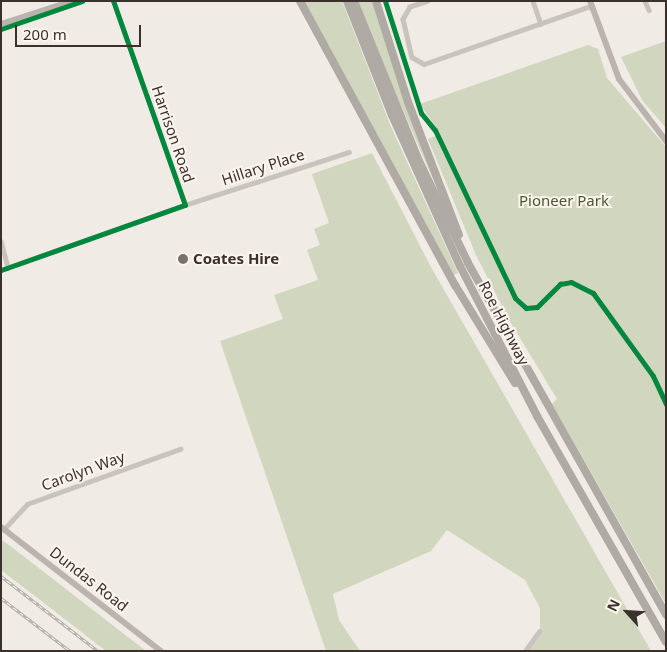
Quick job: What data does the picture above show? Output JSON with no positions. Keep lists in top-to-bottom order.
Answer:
{
  "streets": {
    "highway": ["Roe Highway"],
    "main road": ["Dundas Road"],
    "street": ["Harrison Road", "Hillary Place", "Carolyn Way"]
  },
  "crossings": [
    ["Harrison Road", "Hillary Place"],
    ["Carolyn Way", "Dundas Road"]
  ],
  "parks": ["Pioneer Park"],
  "places": ["Coates Hire"],
  "scale_bar": "200 m",
  "north": "top left"
}
